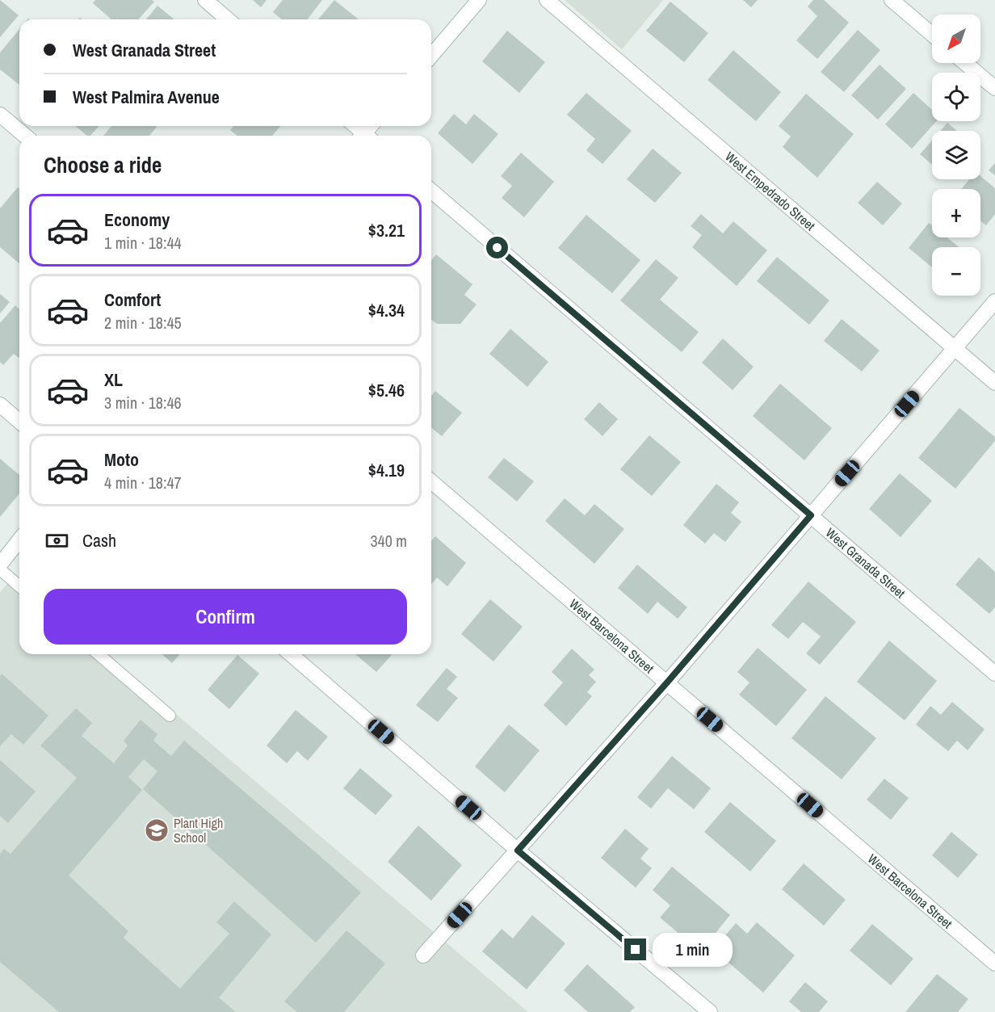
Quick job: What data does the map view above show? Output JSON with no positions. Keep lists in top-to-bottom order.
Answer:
{
  "streets": {
    "street": ["West Empedrado Street", "West Granada Street", "West Barcelona Street"]
  },
  "places": {
    "school or university": ["Plant High School"]
  },
  "north": "bottom left",
  "page": {
    "map_buttons": ["+", "−"],
    "banner": ["West Granada Street", "West Palmira Avenue"],
    "heading": "Choose a ride",
    "list": [
      {
        "name": "Economy",
        "note": "1 min · 18:44",
        "value": "$3.21"
      },
      {
        "name": "Comfort",
        "note": "2 min · 18:45",
        "value": "$4.34"
      },
      {
        "name": "XL",
        "note": "3 min · 18:46",
        "value": "$5.46"
      },
      {
        "name": "Moto",
        "note": "4 min · 18:47",
        "value": "$4.19"
      }
    ],
    "pay": ["Cash", "340 m"],
    "buttons": "Confirm",
    "bubble": "1 min"
  }
}
